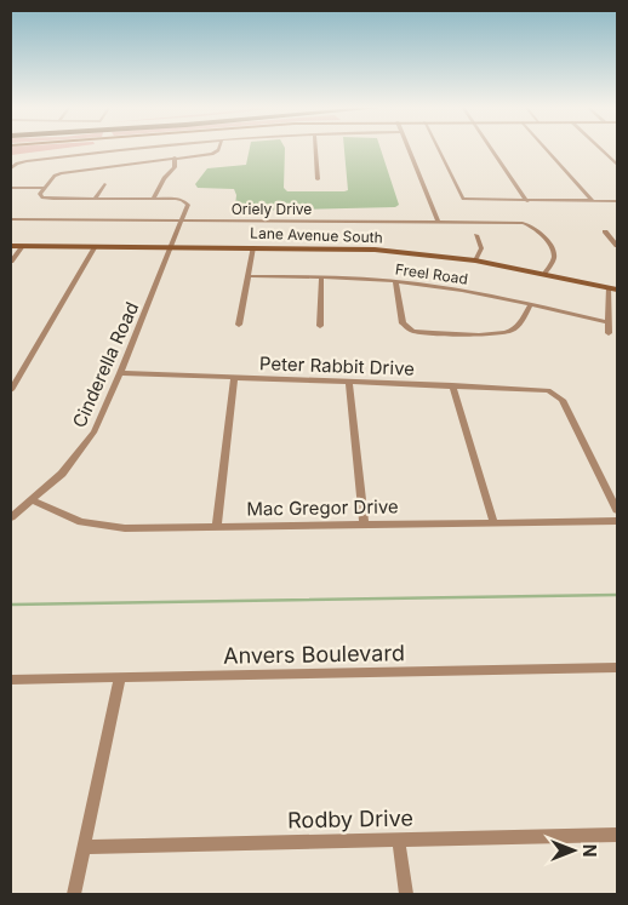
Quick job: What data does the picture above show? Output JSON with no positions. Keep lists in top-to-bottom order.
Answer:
{
  "streets": {
    "street": [
      "Oriely Drive",
      "Lane Avenue South",
      "Freel Road",
      "Cinderella Road",
      "Peter Rabbit Drive",
      "Mac Gregor Drive",
      "Anvers Boulevard",
      "Rodby Drive"
    ]
  },
  "crossings": [
    ["Oriely Drive", "Lane Avenue South"],
    ["Oriely Drive", "Cinderella Road"],
    ["Lane Avenue South", "Cinderella Road"],
    ["Cinderella Road", "Peter Rabbit Drive"],
    ["Cinderella Road", "Mac Gregor Drive"]
  ],
  "north": "right"
}
